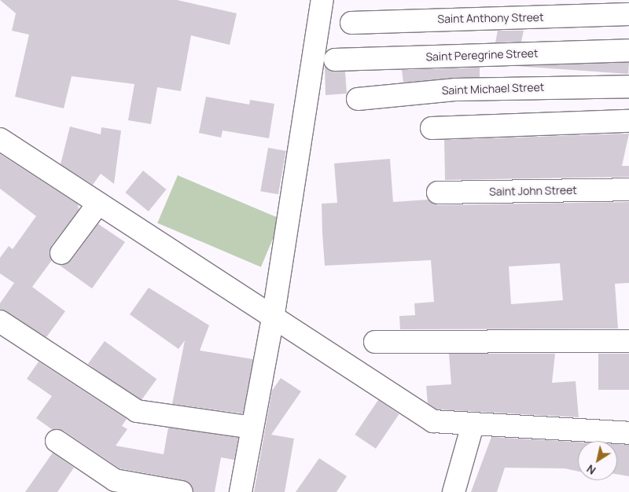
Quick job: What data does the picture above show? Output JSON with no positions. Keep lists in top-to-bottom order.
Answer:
{
  "streets": {
    "street": [
      "Saint Anthony Street",
      "Saint Peregrine Street",
      "Saint Michael Street",
      "Saint John Street"
    ]
  },
  "north": "bottom left"
}
